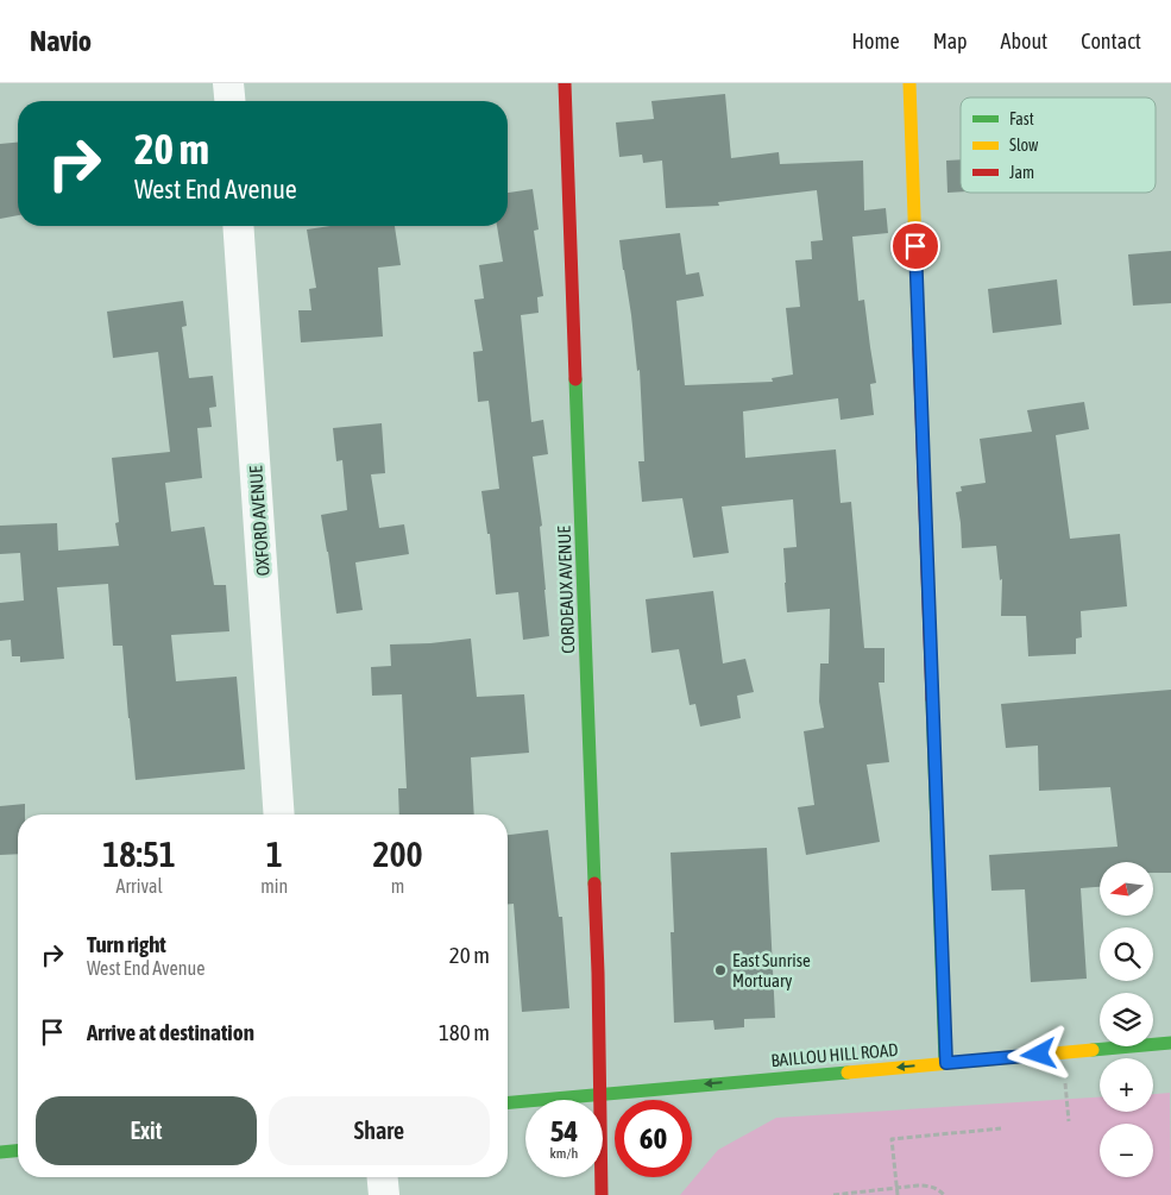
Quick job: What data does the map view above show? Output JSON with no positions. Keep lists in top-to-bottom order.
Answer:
{
  "streets": {
    "street": ["OXFORD AVENUE", "CORDEAUX AVENUE", "BAILLOU HILL ROAD"]
  },
  "crossings": [
    ["CORDEAUX AVENUE", "BAILLOU HILL ROAD"]
  ],
  "one_way": ["BAILLOU HILL ROAD"],
  "places": ["East Sunrise Mortuary"],
  "legend": ["Fast", "Slow", "Jam"],
  "north": "left",
  "page": {
    "header": "Navio",
    "nav": [
      "Home",
      "Map",
      "About",
      "Contact"
    ],
    "turn": ["20 m", "West End Avenue"],
    "eta": [
      "18:51",
      "Arrival",
      "1",
      "min",
      "200",
      "m"
    ],
    "map_buttons": ["+", "−"],
    "list": [
      {
        "name": "Turn right",
        "note": "West End Avenue",
        "value": "20 m"
      },
      {
        "name": "Arrive at destination",
        "value": "180 m"
      }
    ],
    "buttons": ["Exit", "Share"],
    "speed": "54 km/h",
    "limit": "60"
  }
}
